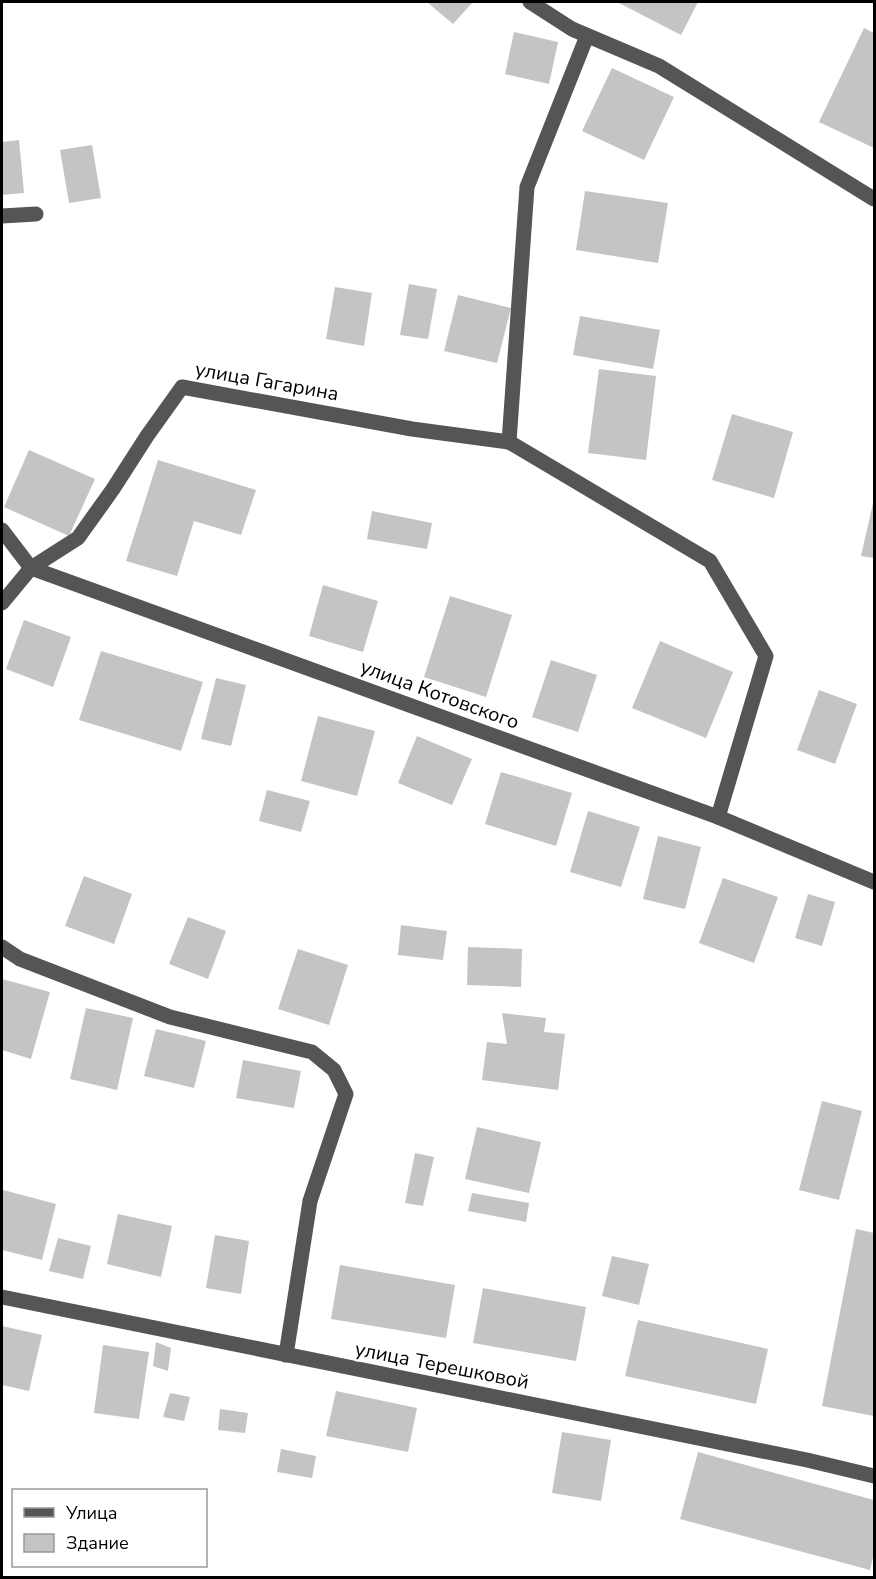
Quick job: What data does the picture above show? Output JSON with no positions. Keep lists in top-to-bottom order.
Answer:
{
  "streets": {
    "street": ["улица Гагарина", "улица Котовского", "улица Терешковой"]
  },
  "crossings": [
    ["улица Гагарина", "улица Котовского"]
  ],
  "legend": ["Улица", "Здание"]
}
